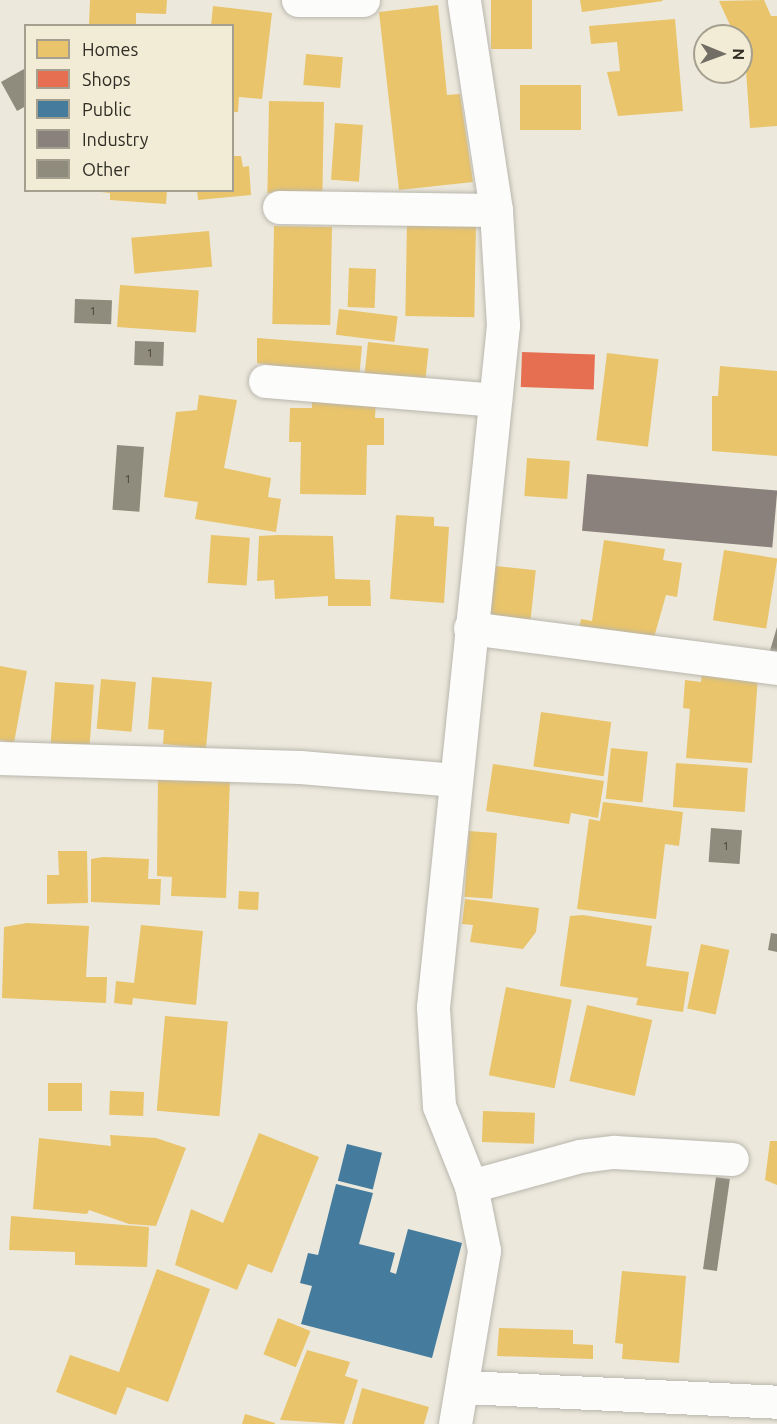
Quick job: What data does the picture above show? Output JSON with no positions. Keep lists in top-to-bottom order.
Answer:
{
  "house_numbers": [
    "1",
    "1",
    "1",
    "1"
  ],
  "legend": [
    "Homes",
    "Shops",
    "Public",
    "Industry",
    "Other"
  ],
  "north": "right"
}
